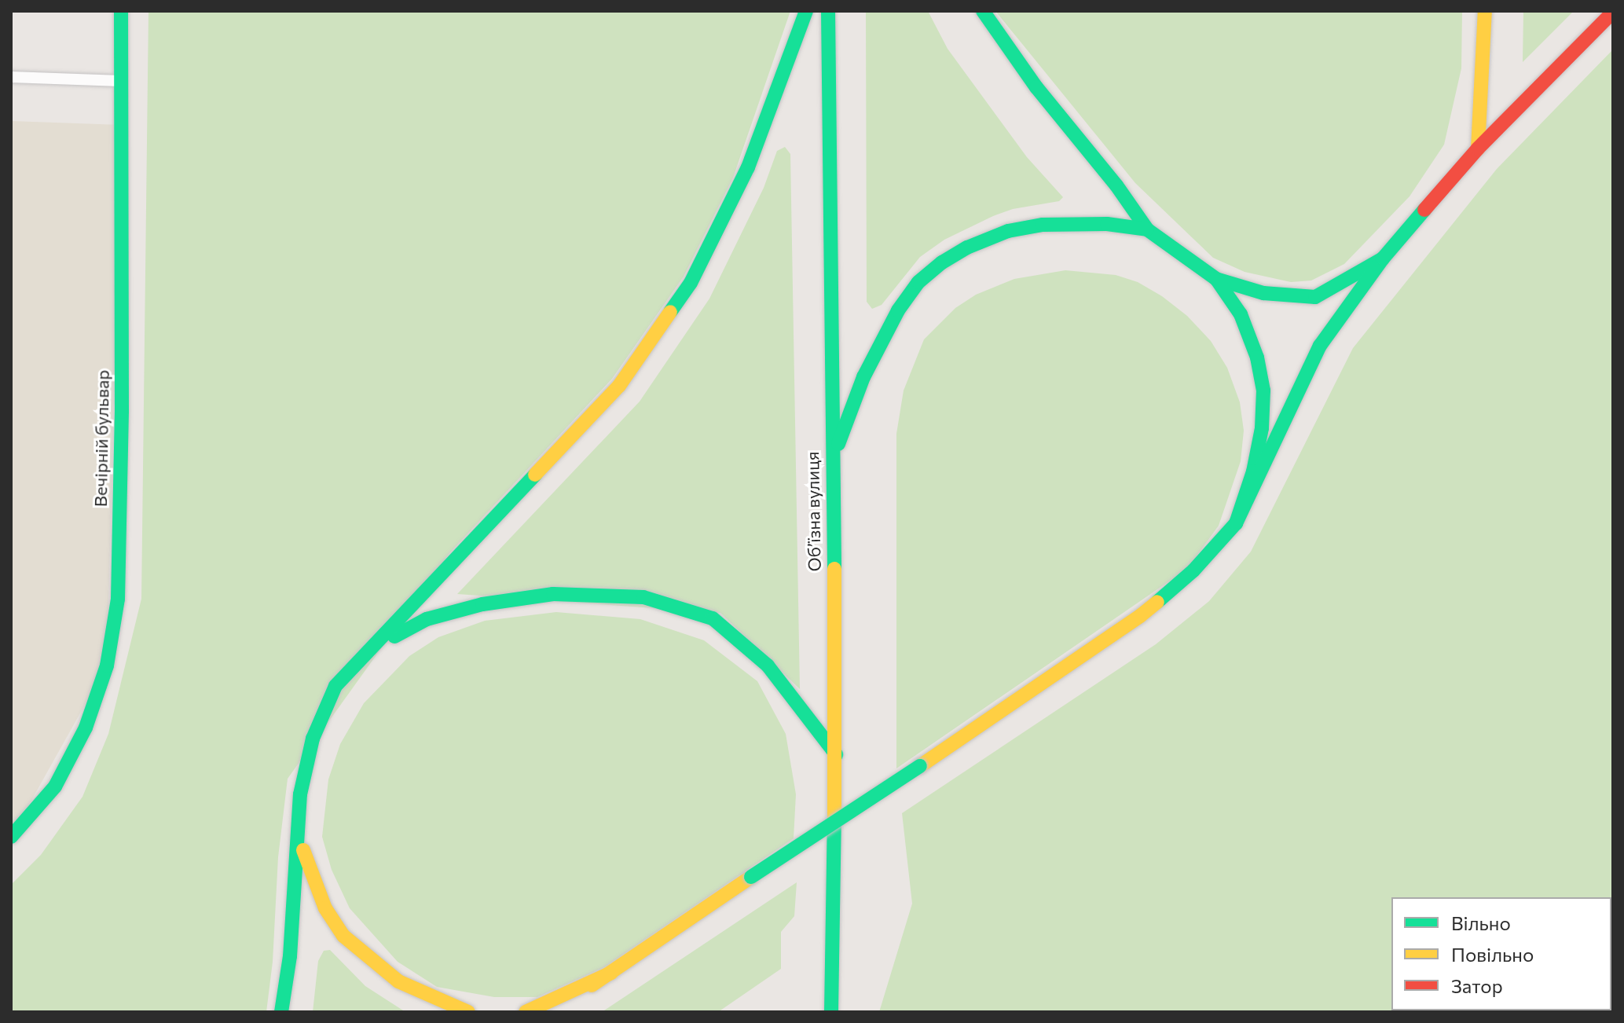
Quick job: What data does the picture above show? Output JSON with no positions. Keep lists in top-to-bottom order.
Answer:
{
  "streets": {
    "main road": ["Вечірній бульвар", "Обʼїзна вулиця"]
  },
  "legend": ["Вільно", "Повільно", "Затор"]
}
